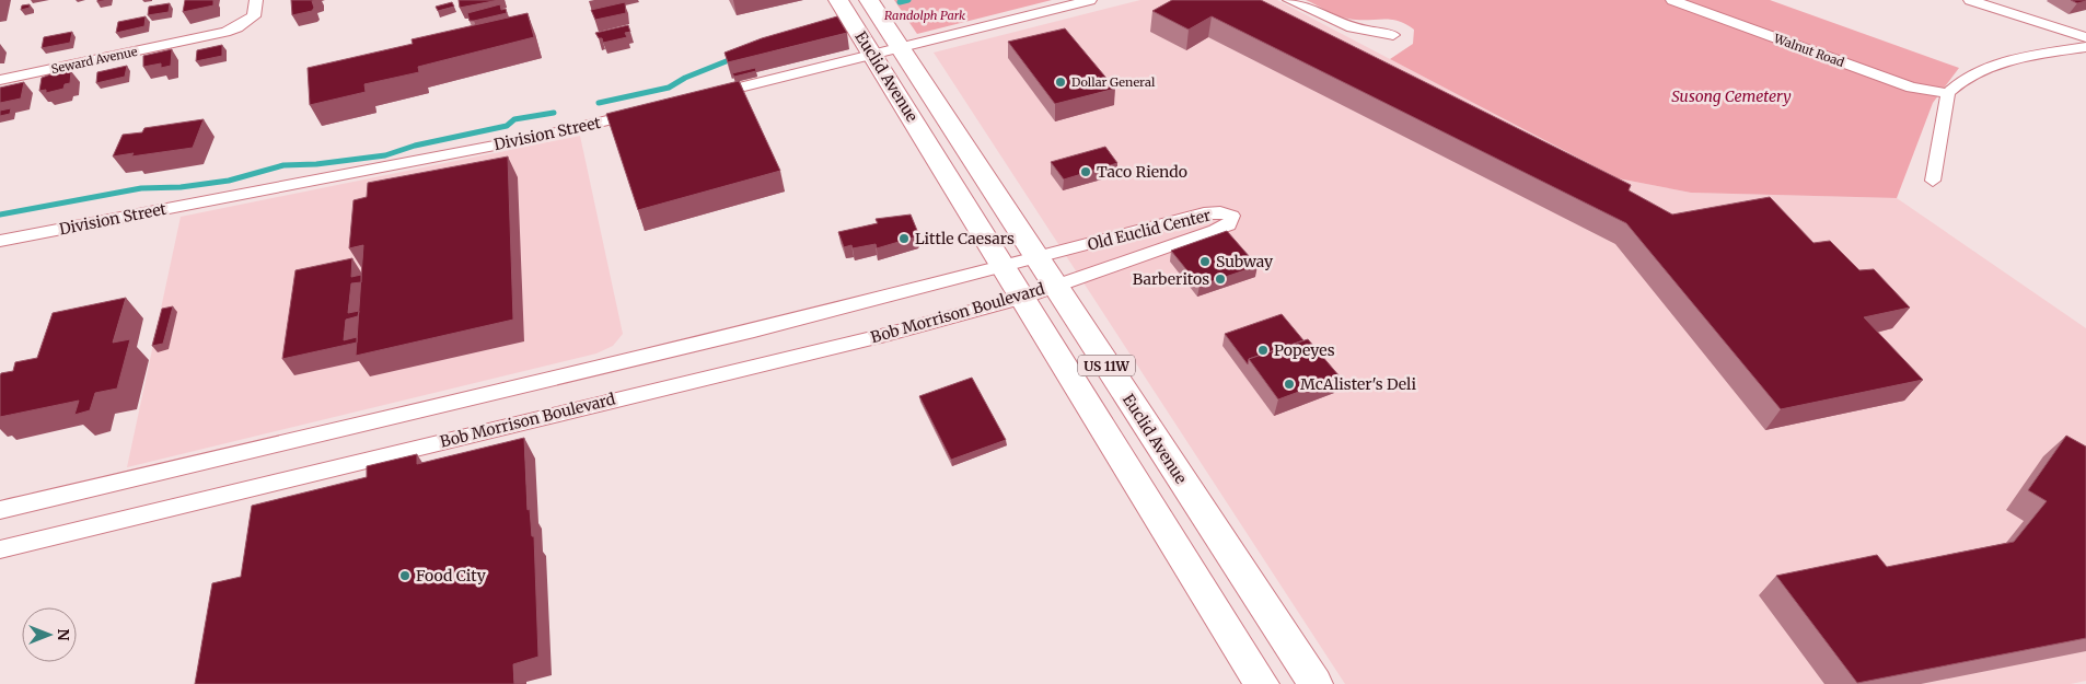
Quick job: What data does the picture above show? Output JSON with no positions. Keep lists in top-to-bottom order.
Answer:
{
  "streets": {
    "main road": ["Euclid Avenue", "US 11W"],
    "street": [
      "Walnut Road",
      "Seward Avenue",
      "Division Street",
      "Old Euclid Center",
      "Bob Morrison Boulevard"
    ]
  },
  "crossings": [
    ["Euclid Avenue", "Old Euclid Center"],
    ["Euclid Avenue", "Bob Morrison Boulevard"],
    ["Old Euclid Center", "Bob Morrison Boulevard"]
  ],
  "parks": ["Randolph Park", "Susong Cemetery"],
  "places": [
    "Dollar General",
    "Taco Riendo",
    "Little Caesars",
    "Subway",
    "Barberitos",
    "Popeyes",
    "McAlister's Deli",
    "Food City"
  ],
  "north": "right"
}
